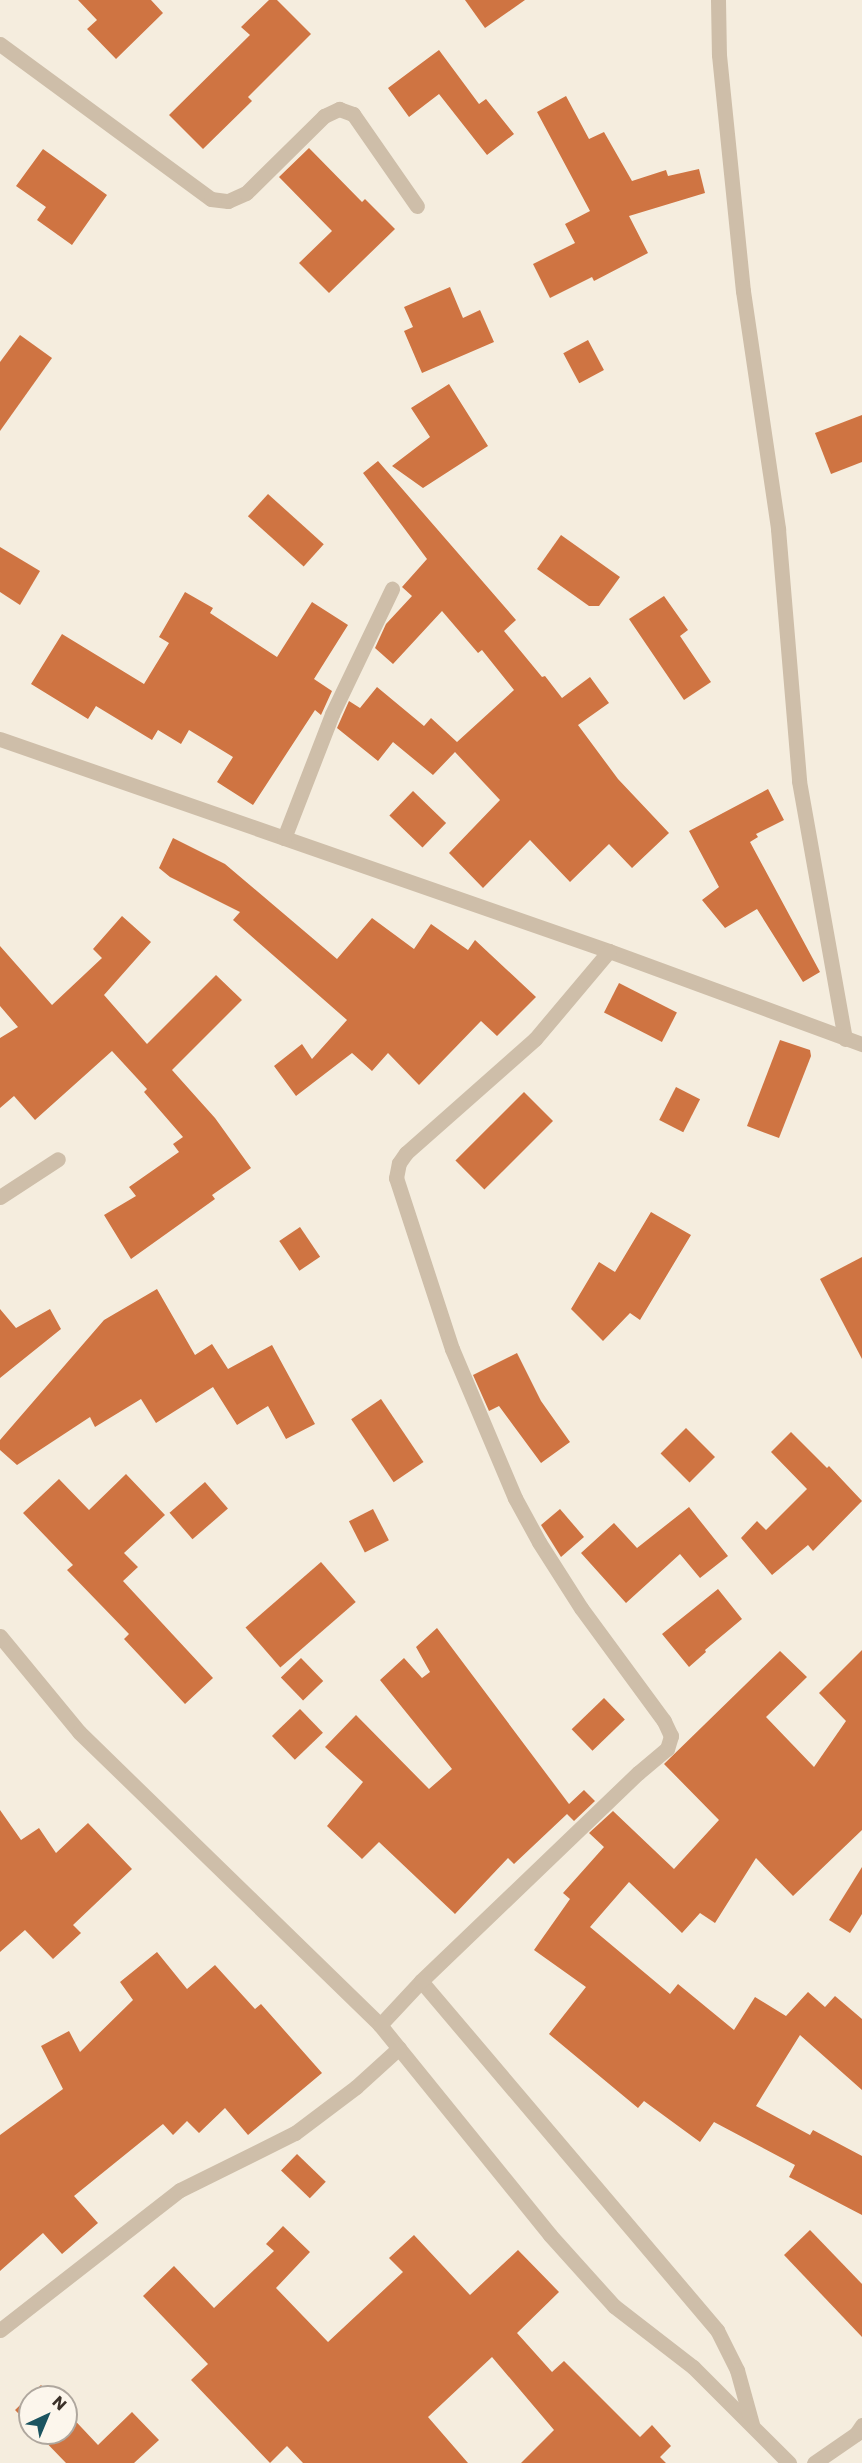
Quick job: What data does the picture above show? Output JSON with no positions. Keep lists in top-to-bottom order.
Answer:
{
  "north": "top right"
}
